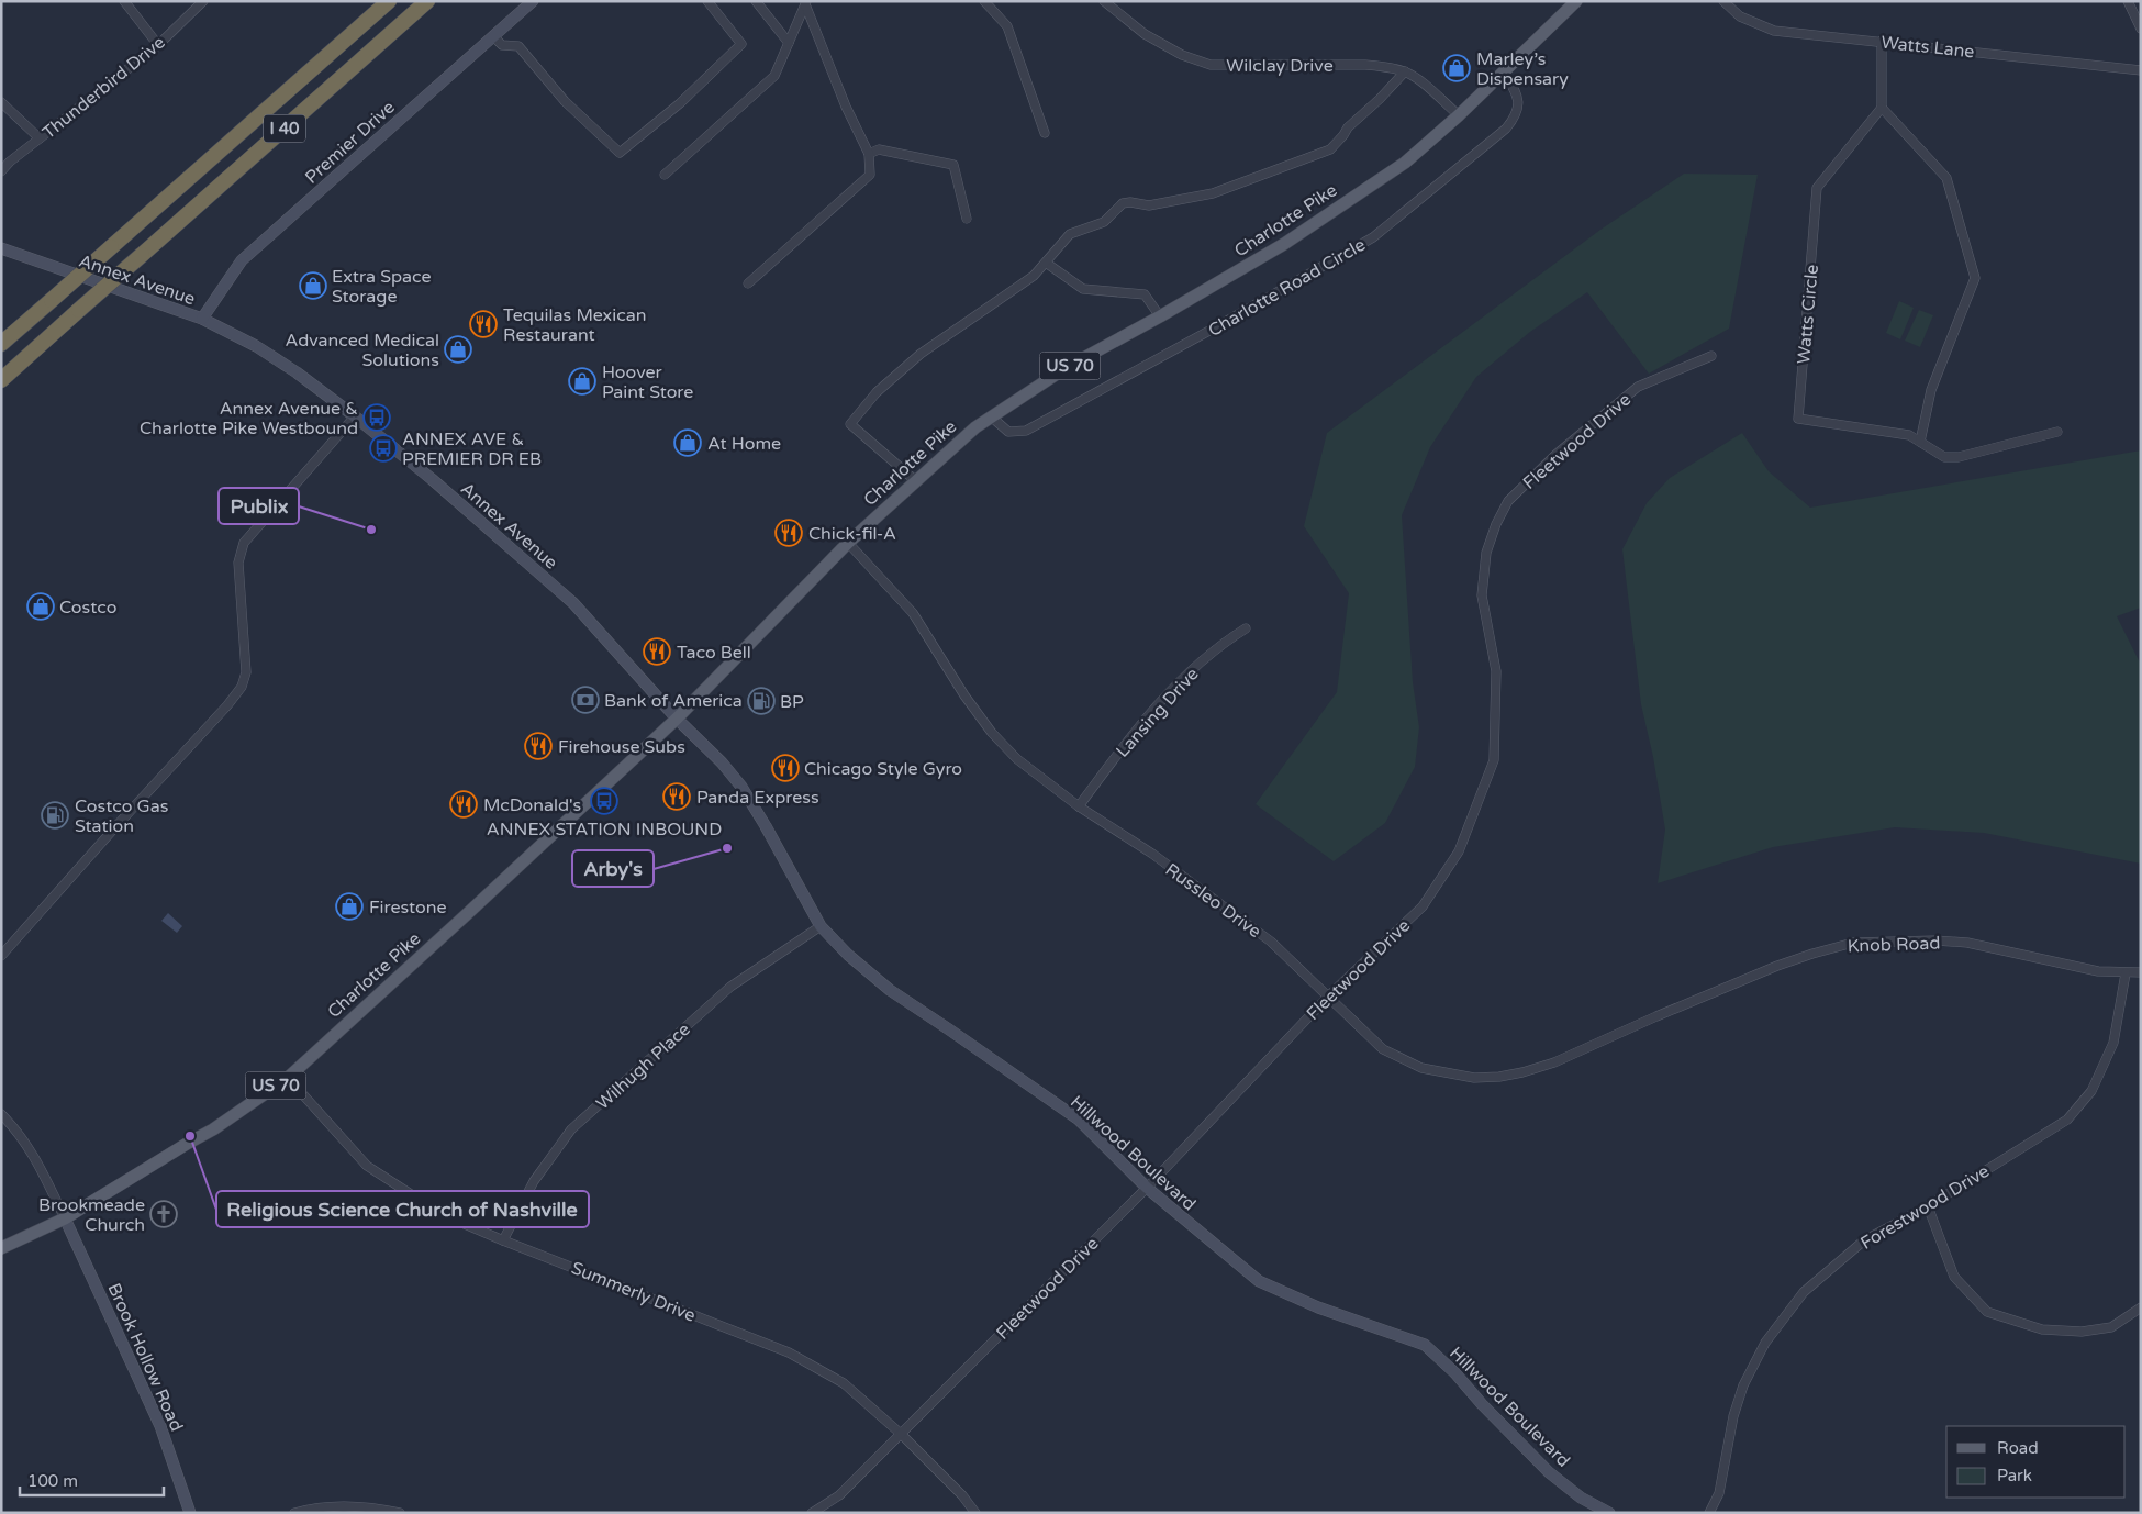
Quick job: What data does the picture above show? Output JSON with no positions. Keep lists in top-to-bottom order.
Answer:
{
  "streets": {
    "highway": ["I 40"],
    "main road": ["Charlotte Pike", "US 70"],
    "street": [
      "Watts Lane",
      "Wilclay Drive",
      "Thunderbird Drive",
      "Premier Drive",
      "Annex Avenue",
      "Charlotte Road Circle",
      "Watts Circle",
      "Fleetwood Drive",
      "Lansing Drive",
      "Russleo Drive",
      "Knob Road",
      "Wilhugh Place",
      "Hillwood Boulevard",
      "Forestwood Drive",
      "Summerly Drive",
      "Brook Hollow Road"
    ]
  },
  "crossings": [
    ["Wilclay Drive", "Charlotte Pike"],
    ["Wilclay Drive", "US 70"],
    ["Premier Drive", "Annex Avenue"],
    ["Charlotte Pike", "Annex Avenue"],
    ["Charlotte Pike", "Charlotte Road Circle"],
    ["Charlotte Pike", "US 70"],
    ["Charlotte Pike", "Russleo Drive"],
    ["Charlotte Pike", "Hillwood Boulevard"],
    ["Charlotte Pike", "Summerly Drive"],
    ["Charlotte Pike", "Brook Hollow Road"],
    ["Annex Avenue", "Hillwood Boulevard"],
    ["Charlotte Road Circle", "US 70"],
    ["Fleetwood Drive", "Russleo Drive"],
    ["Fleetwood Drive", "Hillwood Boulevard"],
    ["Fleetwood Drive", "Summerly Drive"],
    ["Lansing Drive", "Russleo Drive"],
    ["Russleo Drive", "Knob Road"],
    ["Knob Road", "Forestwood Drive"],
    ["Wilhugh Place", "Hillwood Boulevard"],
    ["Wilhugh Place", "Summerly Drive"]
  ],
  "places": {
    "shop": [
      "Marley’s Dispensary",
      "Extra Space Storage",
      "Advanced Medical Solutions",
      "Hoover Paint Store",
      "At Home",
      "Costco",
      "Firestone"
    ],
    "restaurant": [
      "Tequilas Mexican Restaurant",
      "Chick-fil-A",
      "Taco Bell",
      "Firehouse Subs",
      "Chicago Style Gyro",
      "Panda Express",
      "McDonald's"
    ],
    "bus stop": ["Annex Avenue & Charlotte Pike Westbound", "ANNEX AVE & PREMIER DR EB", "ANNEX STATION INBOUND"],
    "other": ["Publix", "Arby's", "Religious Science Church of Nashville"],
    "bank": ["Bank of America"],
    "fuel station": ["BP", "Costco Gas Station"],
    "church": ["Brookmeade Church"]
  },
  "legend": ["Road", "Park"],
  "scale_bar": "100 m"
}
